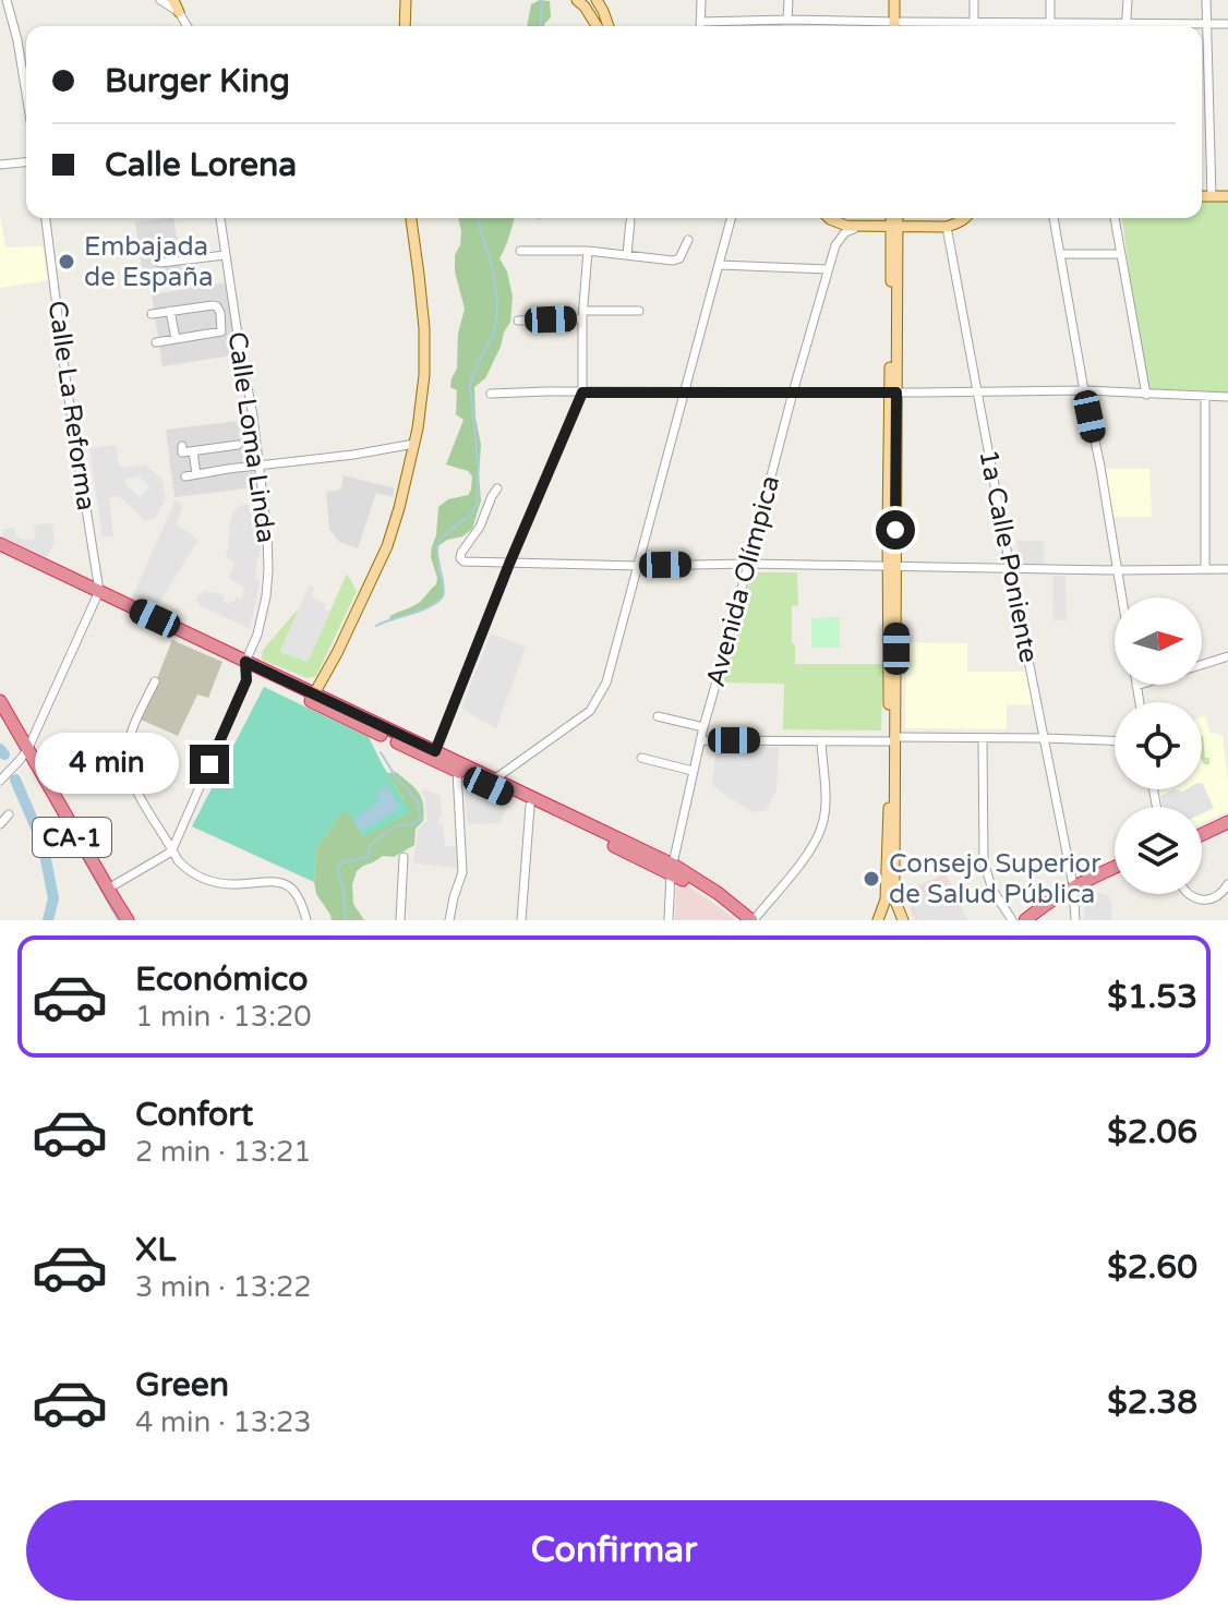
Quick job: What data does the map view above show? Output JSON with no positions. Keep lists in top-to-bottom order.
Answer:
{
  "streets": {
    "highway": ["CA-1"],
    "street": [
      "Calle La Reforma",
      "Calle Loma Linda",
      "1a Calle Poniente",
      "Avenida Olímpica"
    ]
  },
  "places": ["Embajada de España", "Consejo Superior de Salud Pública"],
  "north": "right",
  "page": {
    "banner": ["Burger King", "Calle Lorena"],
    "bubble": "4 min",
    "list": [
      {
        "name": "Económico",
        "note": "1 min · 13:20",
        "value": "$1.53"
      },
      {
        "name": "Confort",
        "note": "2 min · 13:21",
        "value": "$2.06"
      },
      {
        "name": "XL",
        "note": "3 min · 13:22",
        "value": "$2.60"
      },
      {
        "name": "Green",
        "note": "4 min · 13:23",
        "value": "$2.38"
      }
    ],
    "buttons": "Confirmar"
  }
}
